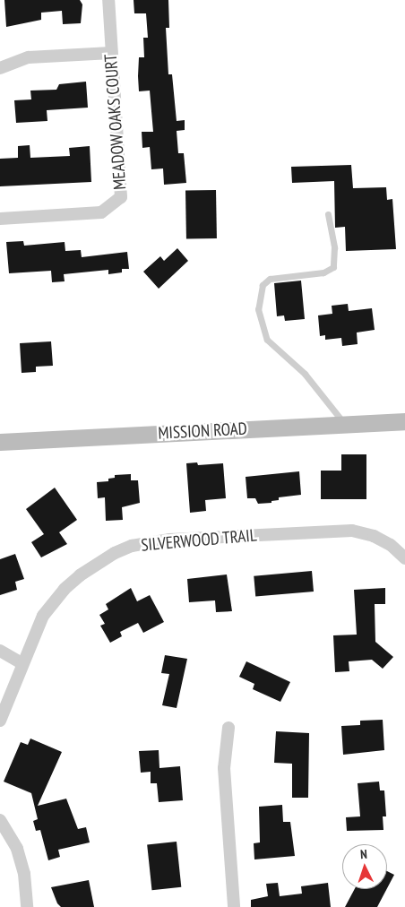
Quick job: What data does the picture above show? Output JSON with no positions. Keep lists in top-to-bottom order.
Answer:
{
  "streets": {
    "street": ["MEADOW OAKS COURT", "MISSION ROAD", "SILVERWOOD TRAIL"]
  },
  "north": "top"
}
